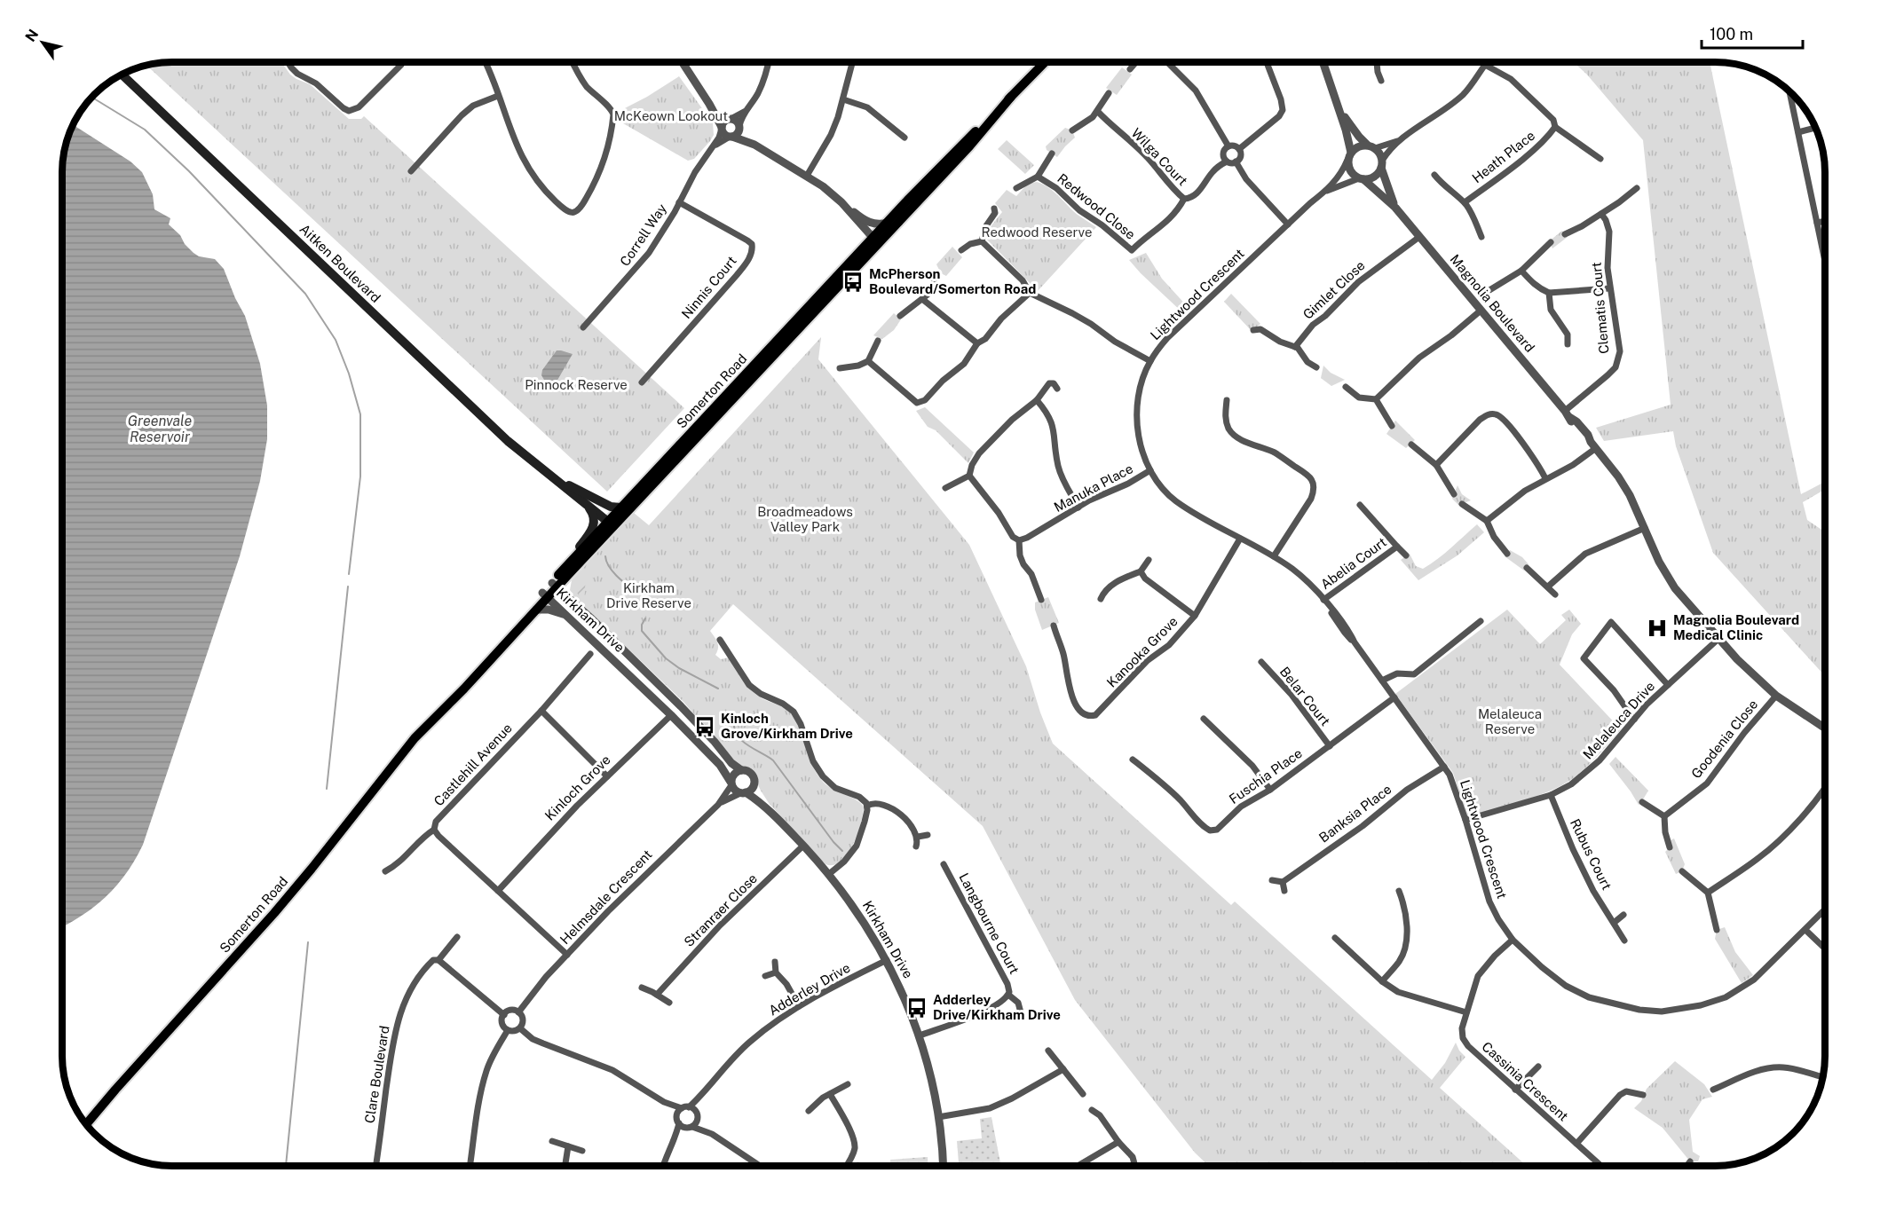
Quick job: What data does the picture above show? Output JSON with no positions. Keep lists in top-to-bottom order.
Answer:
{
  "streets": {
    "main road": ["Aitken Boulevard", "Somerton Road"],
    "street": [
      "Wilga Court",
      "Heath Place",
      "Redwood Close",
      "Correll Way",
      "Ninnis Court",
      "Gimlet Close",
      "Lightwood Crescent",
      "Magnolia Boulevard",
      "Clematis Court",
      "Manuka Place",
      "Abelia Court",
      "Kirkham Drive",
      "Kanooka Grove",
      "Belar Court",
      "Melaleuca Drive",
      "Goodenia Close",
      "Castlehill Avenue",
      "Fuschia Place",
      "Kinloch Grove",
      "Banksia Place",
      "Rubus Court",
      "Helmsdale Crescent",
      "Stranraer Close",
      "Langbourne Court",
      "Adderley Drive",
      "Clare Boulevard",
      "Cassinia Crescent"
    ]
  },
  "crossings": [
    ["Wilga Court", "Redwood Close"],
    ["Correll Way", "Ninnis Court"],
    ["Aitken Boulevard", "Somerton Road"],
    ["Gimlet Close", "Magnolia Boulevard"],
    ["Lightwood Crescent", "Magnolia Boulevard"],
    ["Lightwood Crescent", "Manuka Place"],
    ["Lightwood Crescent", "Abelia Court"],
    ["Lightwood Crescent", "Kanooka Grove"],
    ["Lightwood Crescent", "Melaleuca Drive"],
    ["Lightwood Crescent", "Fuschia Place"],
    ["Lightwood Crescent", "Banksia Place"],
    ["Lightwood Crescent", "Cassinia Crescent"],
    ["Magnolia Boulevard", "Clematis Court"],
    ["Magnolia Boulevard", "Melaleuca Drive"],
    ["Magnolia Boulevard", "Goodenia Close"],
    ["Somerton Road", "Kirkham Drive"],
    ["Kirkham Drive", "Kinloch Grove"],
    ["Kirkham Drive", "Helmsdale Crescent"],
    ["Kirkham Drive", "Stranraer Close"],
    ["Kirkham Drive", "Langbourne Court"],
    ["Kirkham Drive", "Adderley Drive"],
    ["Belar Court", "Fuschia Place"],
    ["Melaleuca Drive", "Rubus Court"]
  ],
  "water": ["Greenvale Reservoir"],
  "parks": [
    "McKeown Lookout",
    "Redwood Reserve",
    "Pinnock Reserve",
    "Broadmeadows Valley Park",
    "Kirkham Drive Reserve",
    "Melaleuca Reserve"
  ],
  "places": {
    "bus stop": ["McPherson Boulevard/Somerton Road", "Kinloch Grove/Kirkham Drive", "Adderley Drive/Kirkham Drive"],
    "hospital": ["Magnolia Boulevard Medical Clinic"]
  },
  "scale_bar": "100 m",
  "north": "top left"
}
